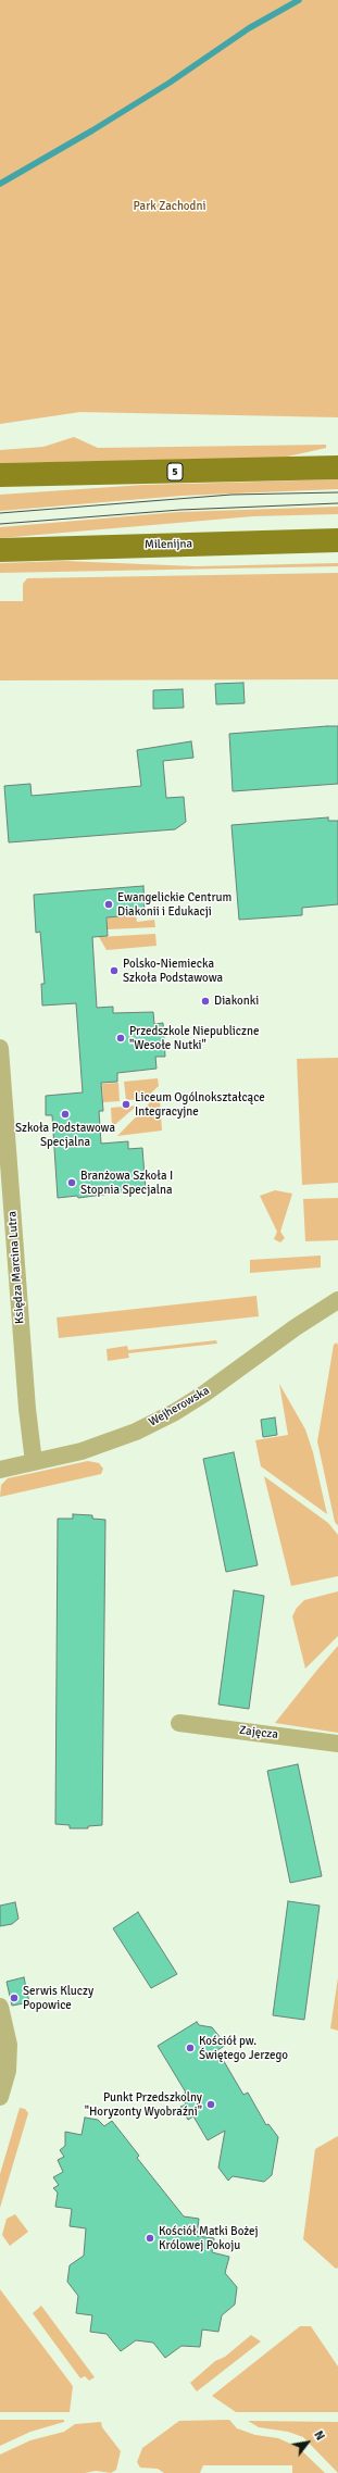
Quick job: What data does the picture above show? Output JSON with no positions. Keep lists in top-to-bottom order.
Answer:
{
  "streets": {
    "main road": ["5", "Milenijna"],
    "street": ["Księdza Marcina Lutra", "Wejherowska", "Zajęcza"]
  },
  "crossings": [
    ["Księdza Marcina Lutra", "Wejherowska"]
  ],
  "parks": ["Park Zachodni"],
  "places": [
    "Ewangelickie Centrum Diakonii i Edukacji",
    "Polsko-Niemiecka Szkoła Podstawowa",
    "Diakonki",
    "Przedszkole Niepubliczne \"Wesołe Nutki\"",
    "Liceum Ogólnokształcące Integracyjne",
    "Szkoła Podstawowa Specjalna",
    "Branżowa Szkoła I Stopnia Specjalna",
    "Serwis Kluczy Popowice",
    "Kościół pw. Świętego Jerzego",
    "Punkt Przedszkolny \"Horyzonty Wyobraźni\"",
    "Kościół Matki Bożej Królowej Pokoju"
  ],
  "north": "top right"
}
